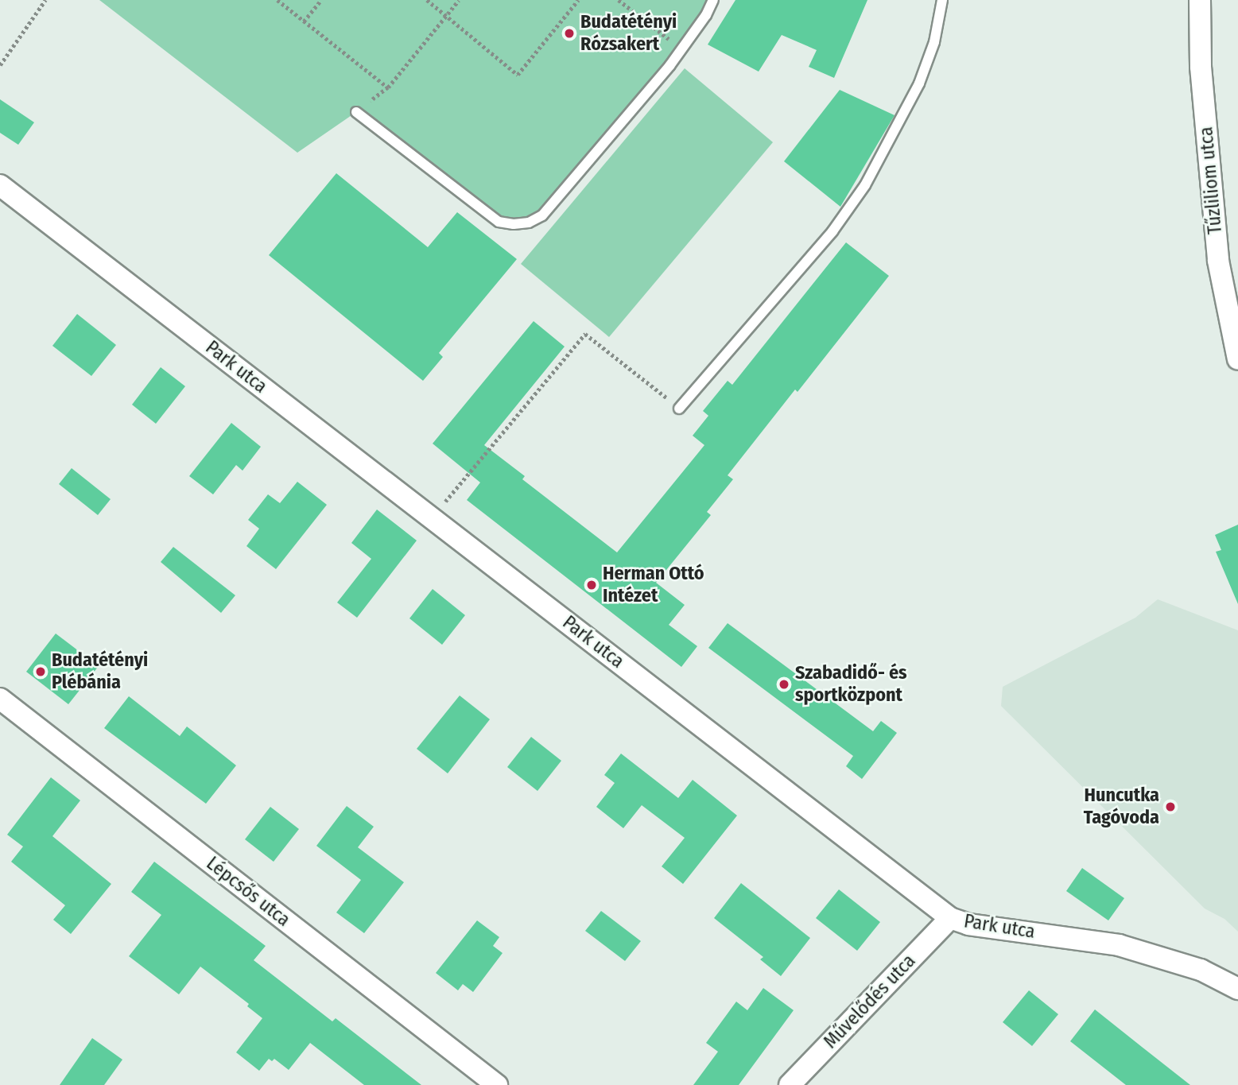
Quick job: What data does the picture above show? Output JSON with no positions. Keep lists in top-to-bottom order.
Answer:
{
  "streets": {
    "street": [
      "Tűzliliom utca",
      "Park utca",
      "Lépcsős utca",
      "Művelődés utca"
    ]
  },
  "crossings": [
    ["Park utca", "Művelődés utca"]
  ],
  "places": [
    "Budatétényi Rózsakert",
    "Herman Ottó Intézet",
    "Budatétényi Plébánia",
    "Szabadidő- és sportközpont",
    "Huncutka Tagóvoda"
  ]
}
